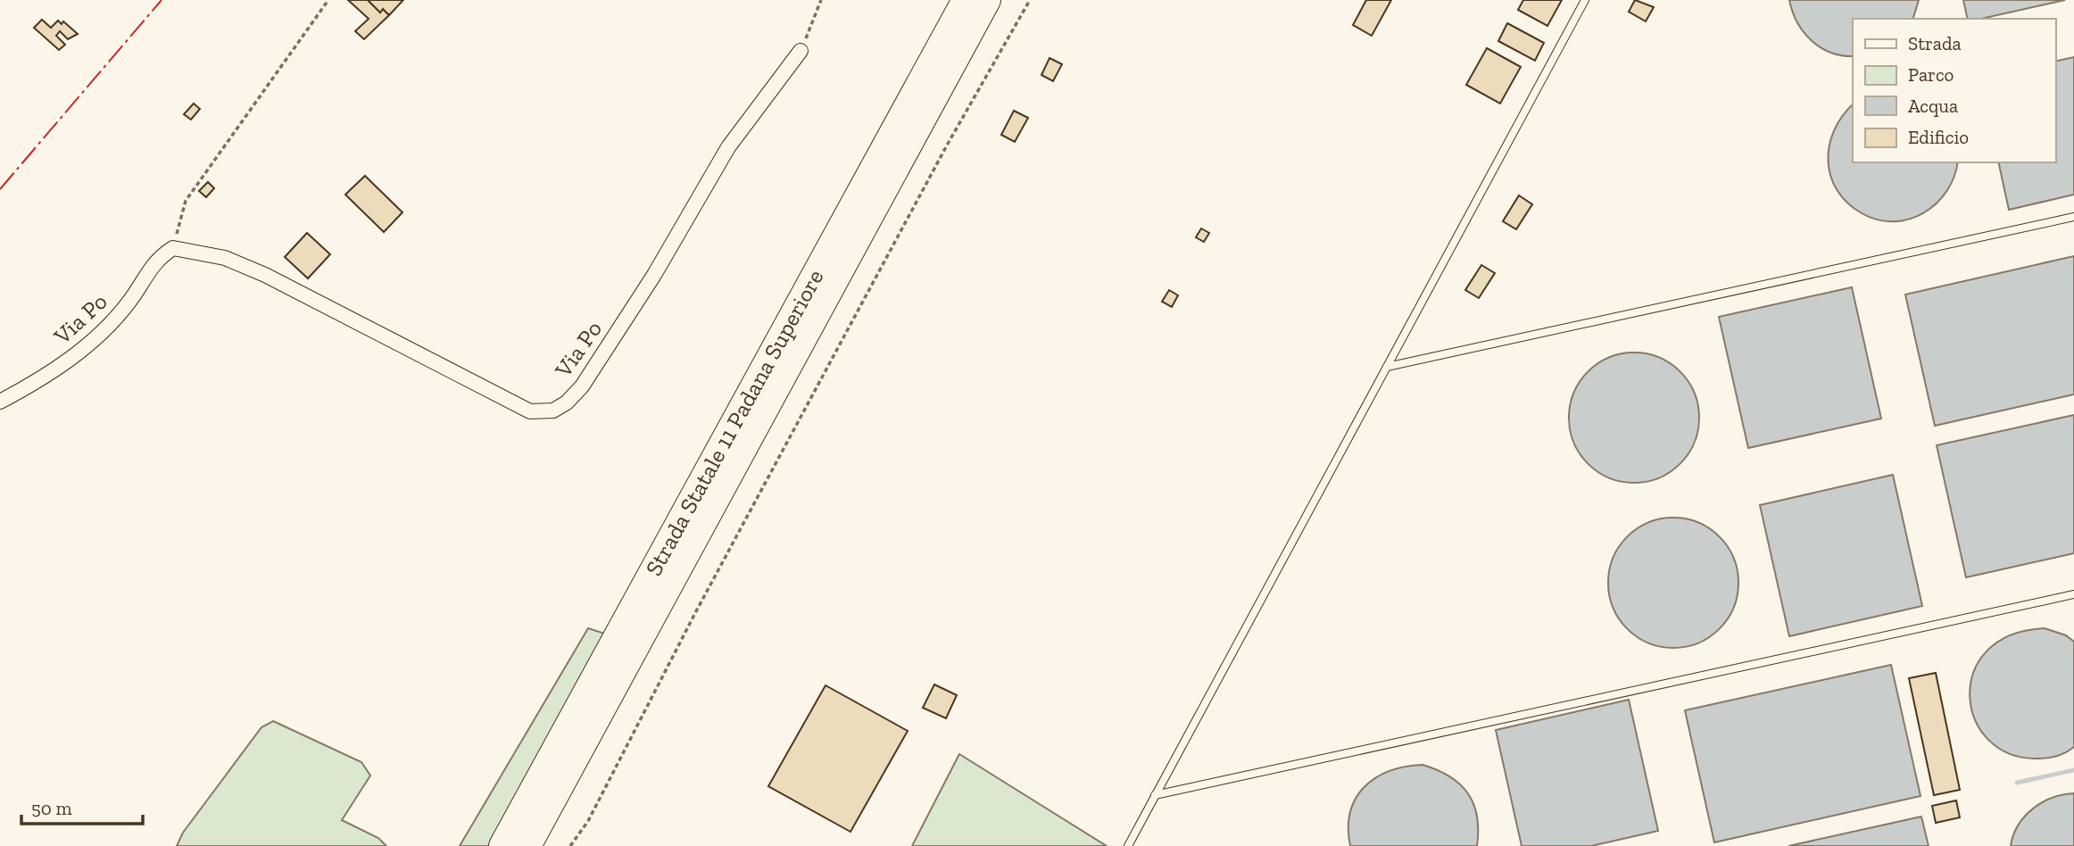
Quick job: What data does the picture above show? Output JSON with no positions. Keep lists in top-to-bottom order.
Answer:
{
  "streets": {
    "highway": ["Strada Statale 11 Padana Superiore"],
    "street": ["Via Po"]
  },
  "legend": [
    "Strada",
    "Parco",
    "Acqua",
    "Edificio"
  ],
  "scale_bar": "50 m"
}
